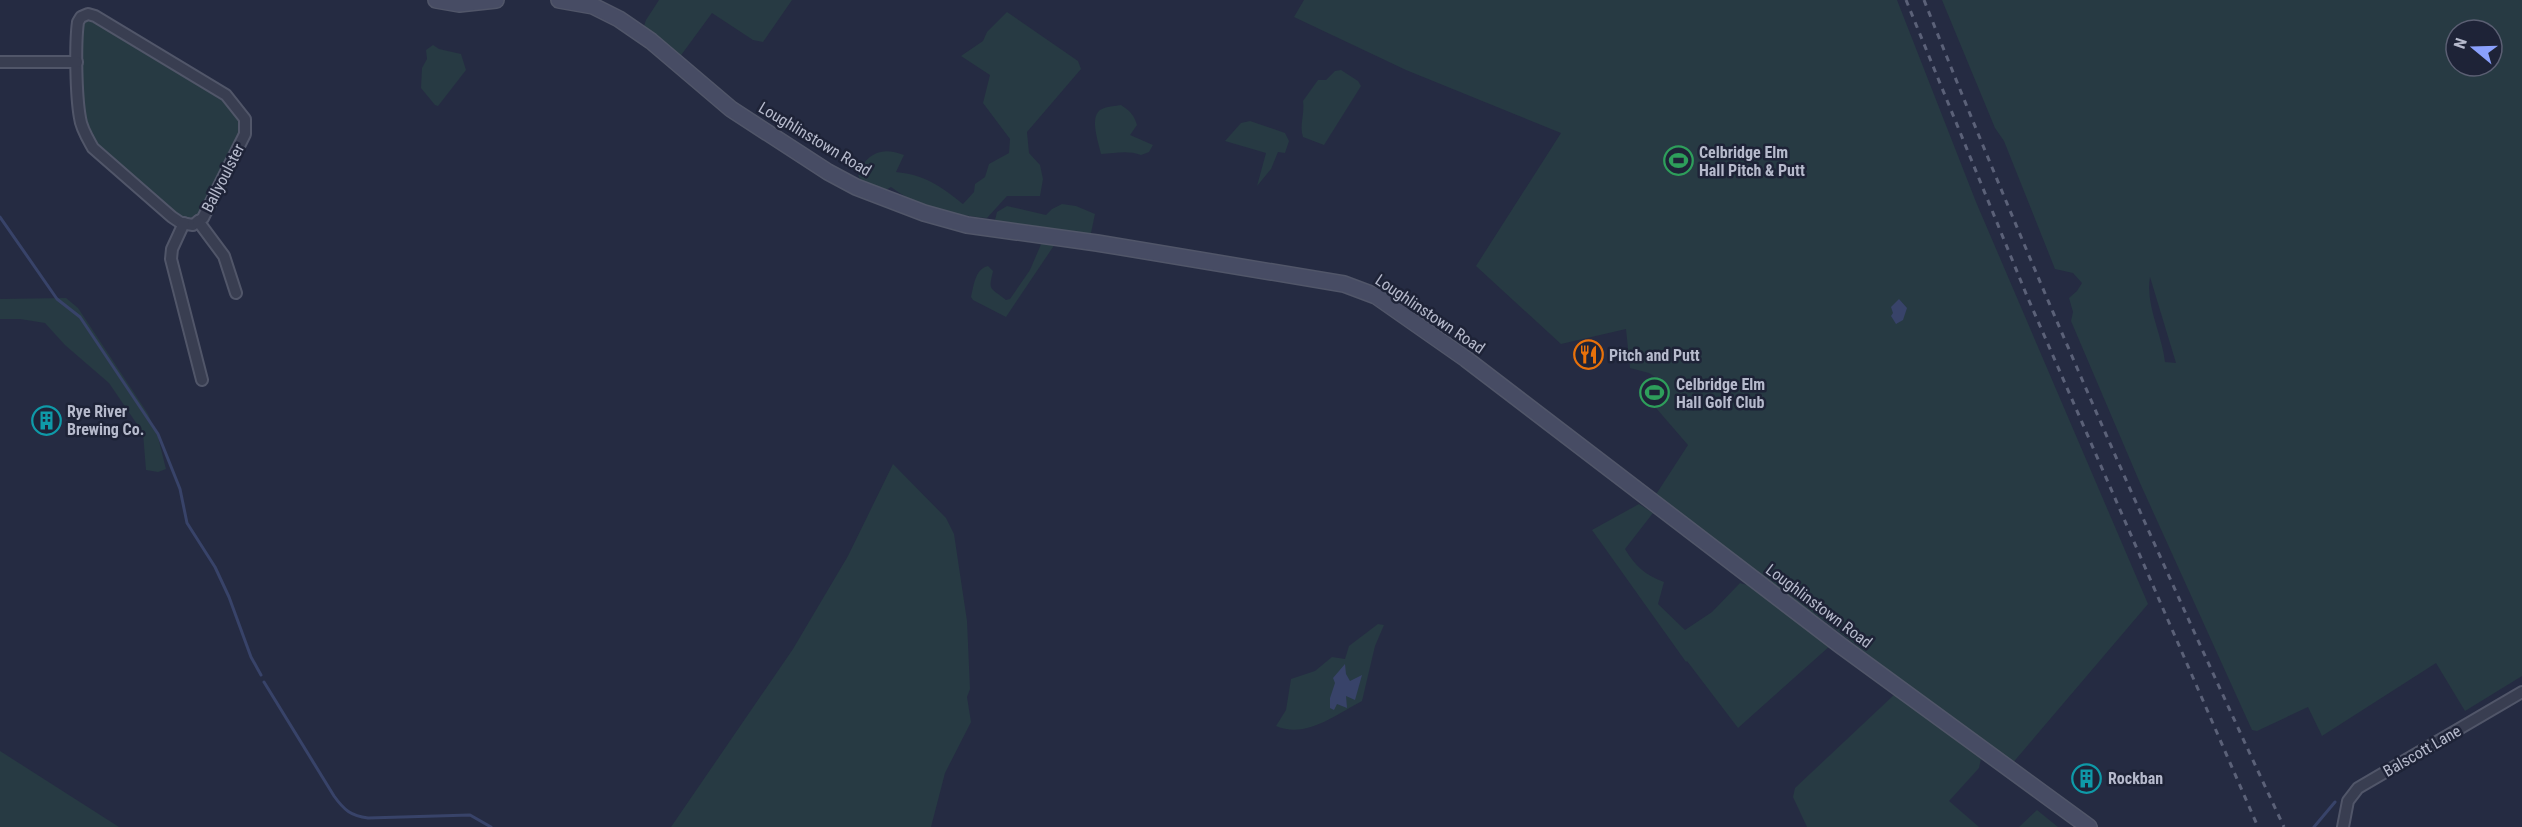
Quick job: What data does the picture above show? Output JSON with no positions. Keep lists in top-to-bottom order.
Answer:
{
  "streets": {
    "street": ["Loughlinstown Road", "Ballyoulster", "Balscott Lane"]
  },
  "places": {
    "sports": ["Celbridge Elm Hall Pitch & Putt", "Celbridge Elm Hall Golf Club"],
    "restaurant": ["Pitch and Putt"],
    "building": ["Rye River Brewing Co.", "Rockban"]
  },
  "north": "left"
}
